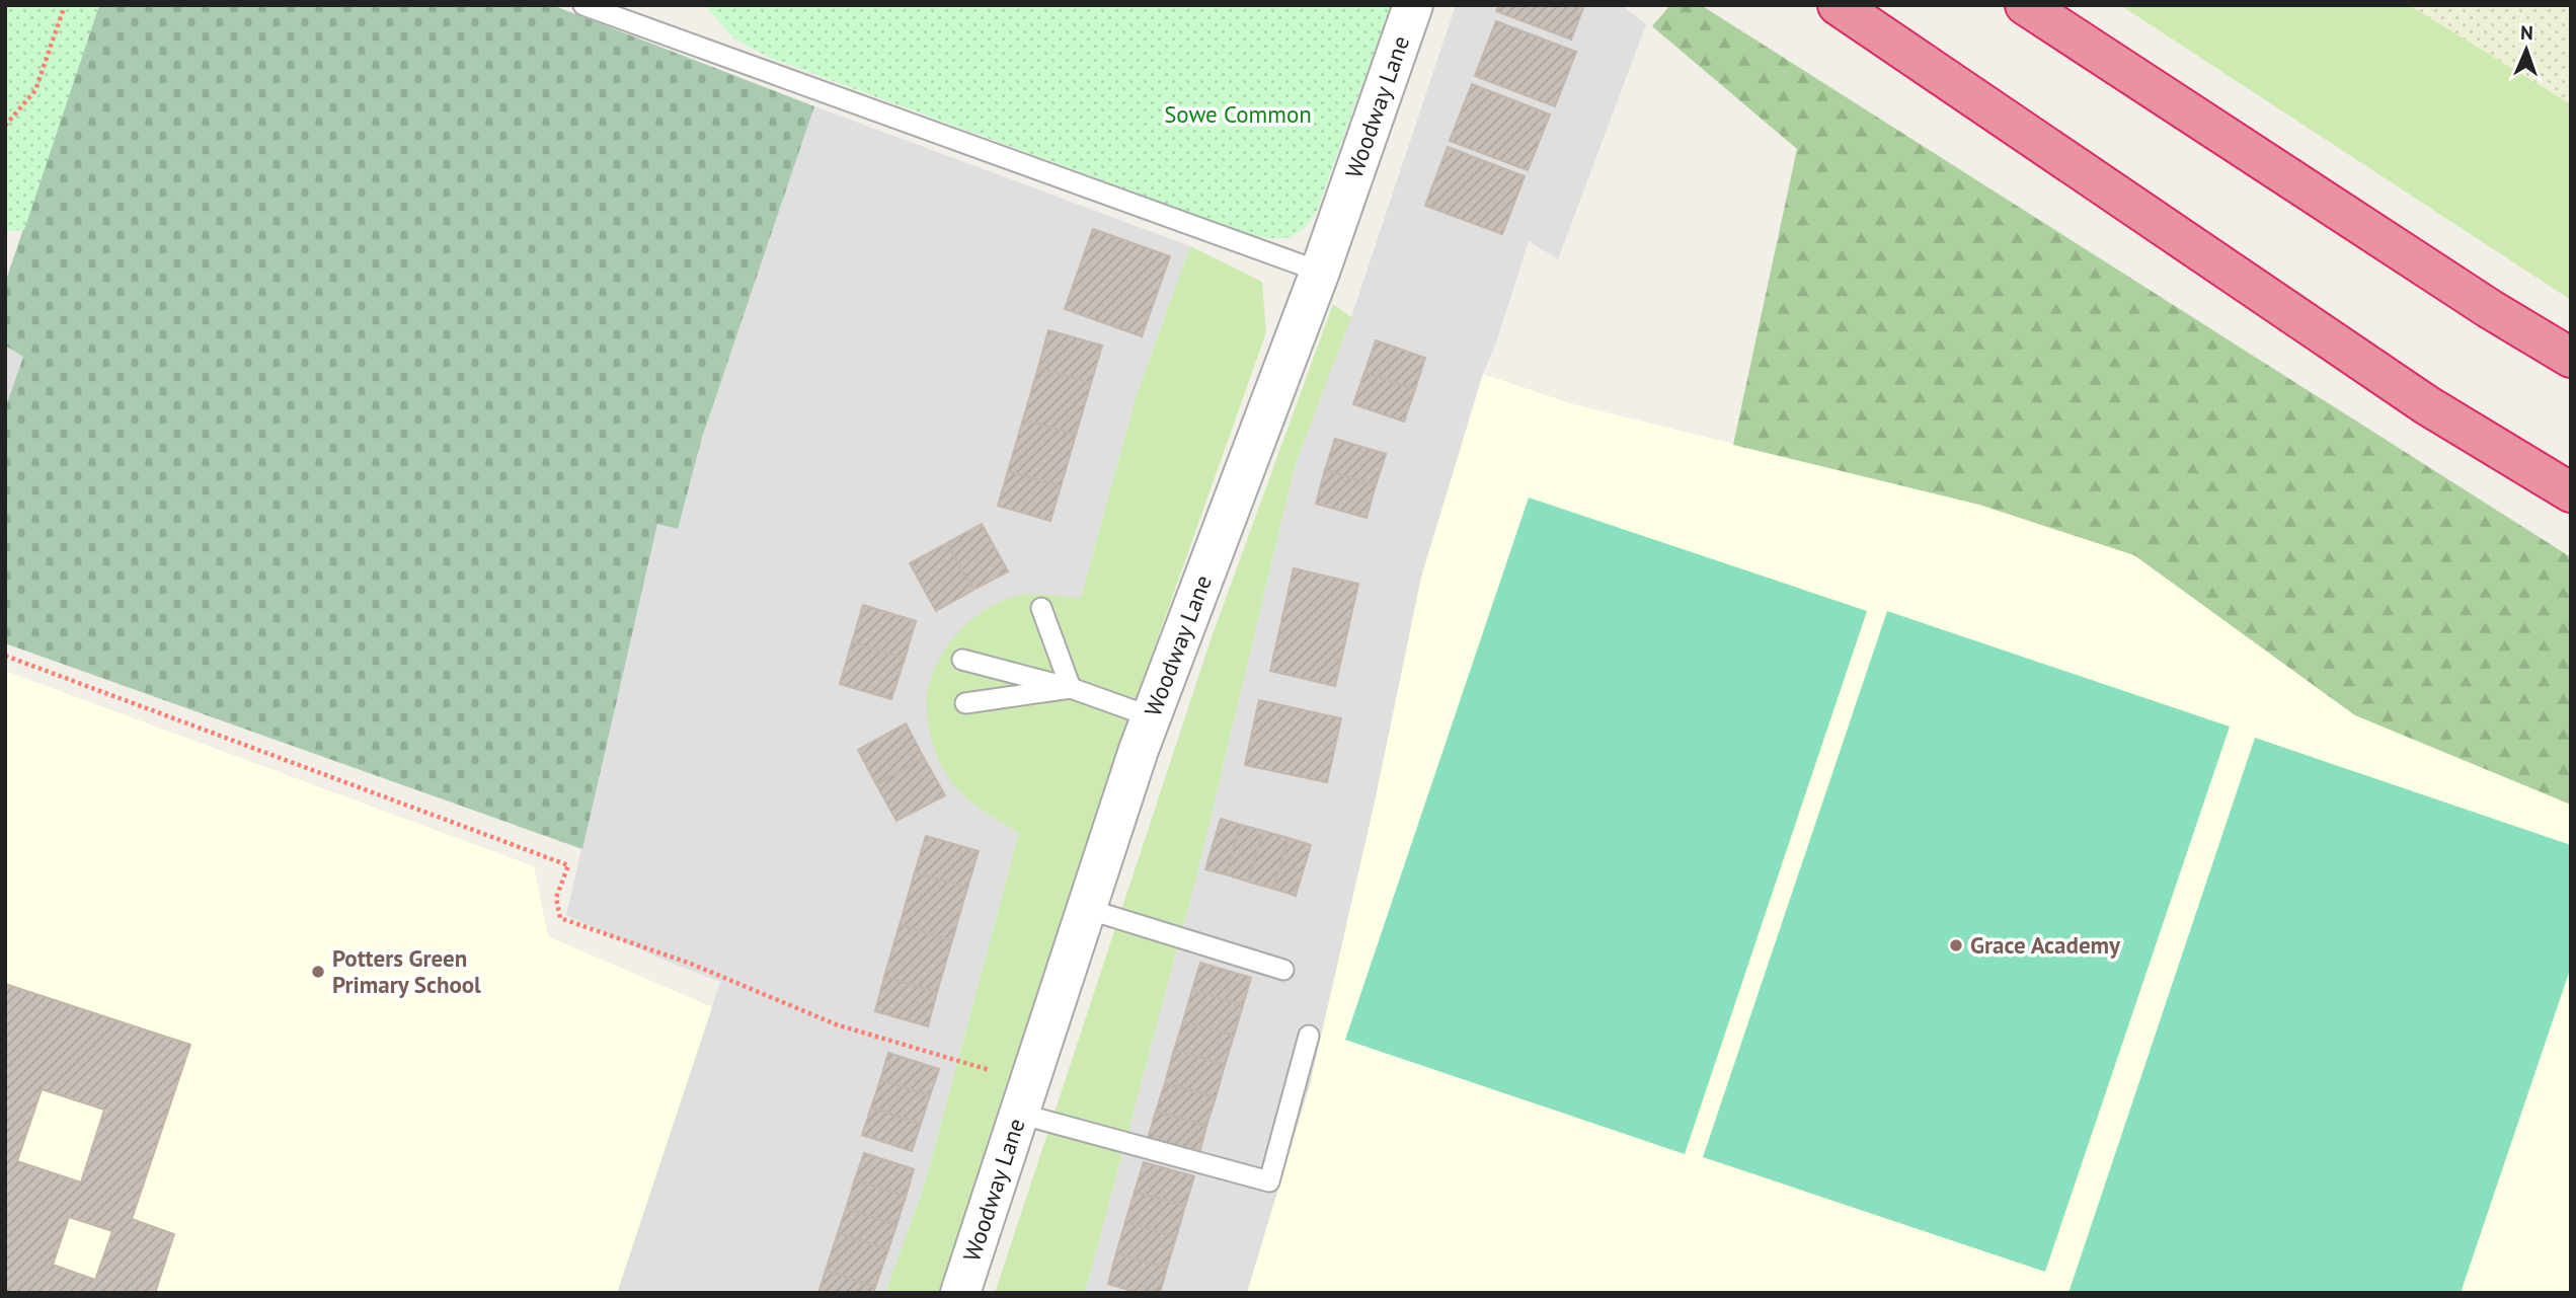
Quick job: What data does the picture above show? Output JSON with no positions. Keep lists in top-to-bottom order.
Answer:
{
  "streets": {
    "street": ["Woodway Lane"]
  },
  "parks": ["Sowe Common"],
  "places": ["Grace Academy", "Potters Green Primary School"],
  "north": "top"
}
